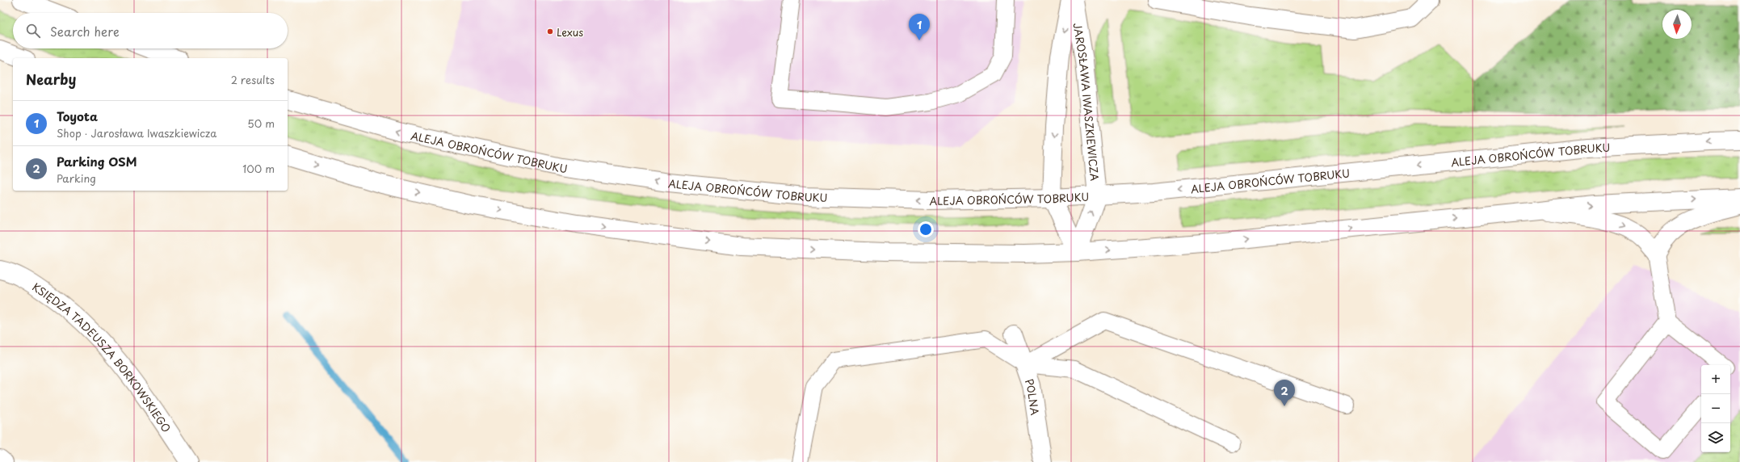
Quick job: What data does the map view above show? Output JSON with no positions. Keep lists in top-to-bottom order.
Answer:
{
  "streets": {
    "main road": [
      "JAROSŁAWA IWASZKIEWICZA",
      "ALEJA OBROŃCÓW TOBRUKU",
      "KSIĘDZA TADEUSZA BORKOWSKIEGO",
      "POLNA"
    ]
  },
  "crossings": [
    ["JAROSŁAWA IWASZKIEWICZA", "ALEJA OBROŃCÓW TOBRUKU"]
  ],
  "places": ["Lexus"],
  "north": "bottom",
  "page": {
    "search": "Search here",
    "pins": ["1", "2"],
    "heading": ["Nearby", "2 results"],
    "list": [
      {
        "mark": "1",
        "name": "Toyota",
        "note": "Shop · Jarosława Iwaszkiewicza",
        "value": "50 m"
      },
      {
        "mark": "2",
        "name": "Parking OSM",
        "note": "Parking",
        "value": "100 m"
      }
    ],
    "map_buttons": ["+", "−"]
  }
}
